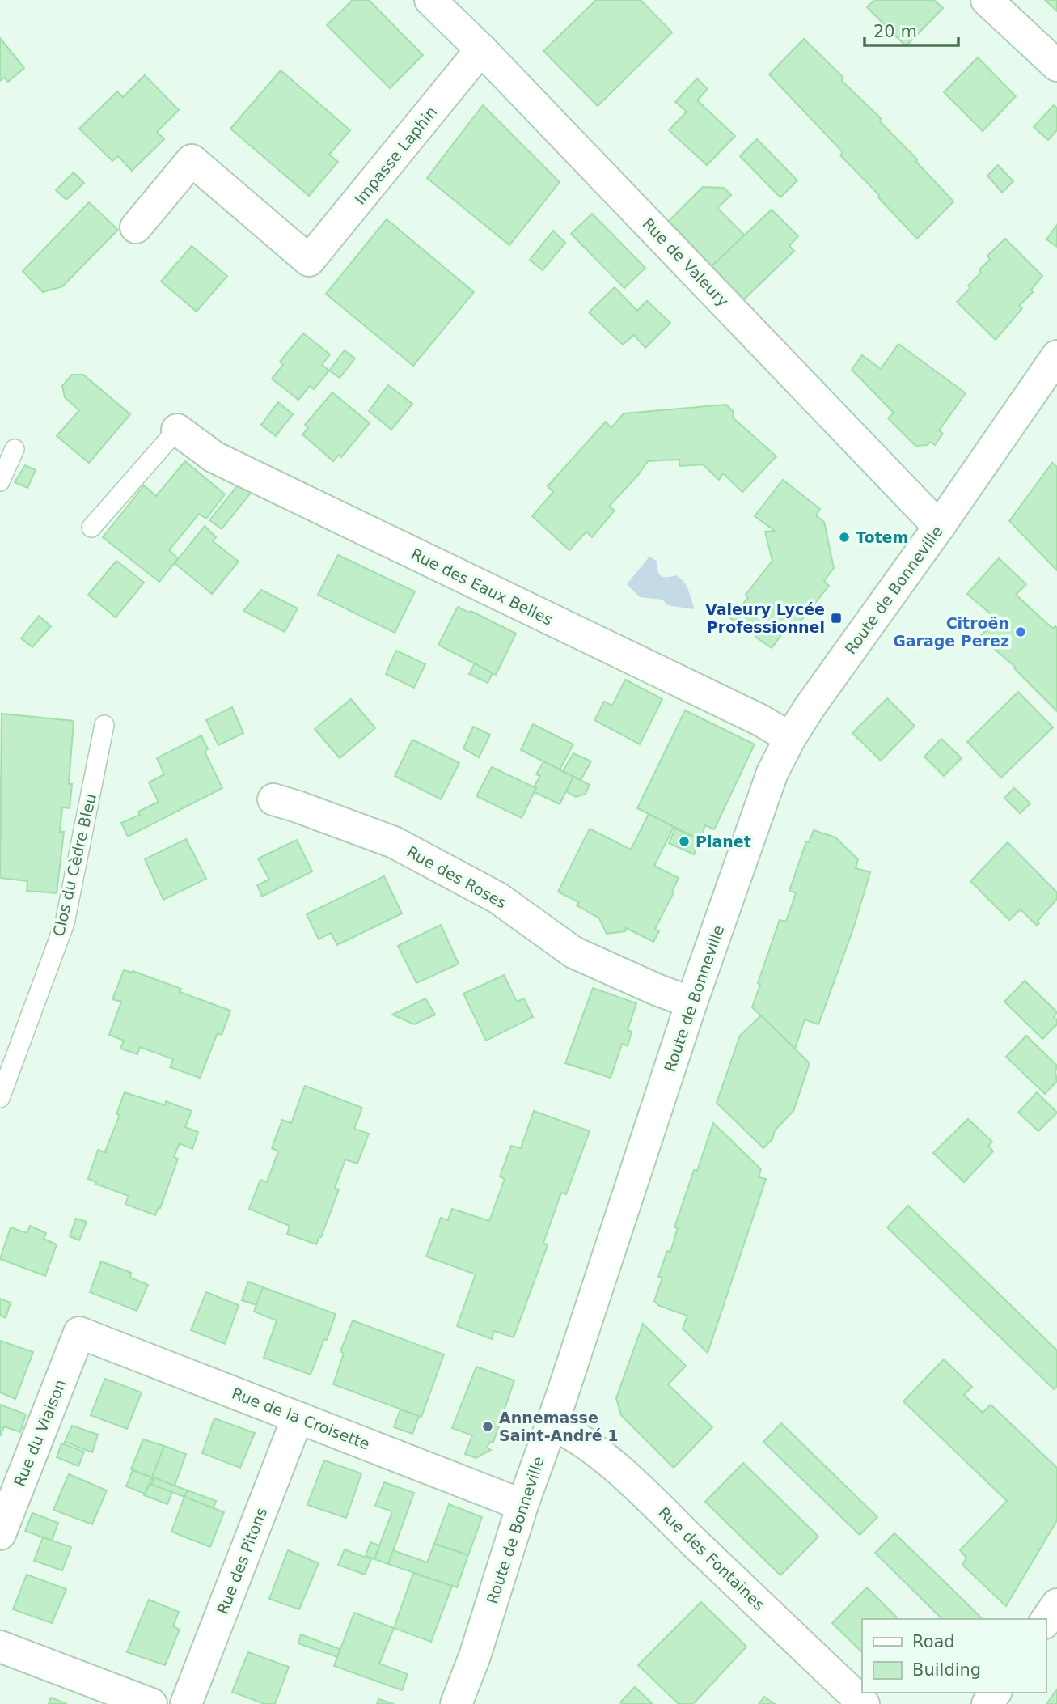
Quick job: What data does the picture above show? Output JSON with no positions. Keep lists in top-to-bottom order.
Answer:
{
  "streets": {
    "street": [
      "Impasse Laphin",
      "Rue de Valeury",
      "Rue des Eaux Belles",
      "Route de Bonneville",
      "Rue des Roses",
      "Rue de la Croisette",
      "Rue du Viaison",
      "Rue des Fontaines",
      "Rue des Pitons"
    ],
    "lane": ["Clos du Cèdre Bleu"]
  },
  "crossings": [
    ["Impasse Laphin", "Rue de Valeury"],
    ["Rue de Valeury", "Route de Bonneville"],
    ["Rue des Eaux Belles", "Route de Bonneville"],
    ["Route de Bonneville", "Rue des Roses"],
    ["Route de Bonneville", "Rue de la Croisette"],
    ["Route de Bonneville", "Rue des Fontaines"],
    ["Rue de la Croisette", "Rue du Viaison"],
    ["Rue de la Croisette", "Rue des Pitons"]
  ],
  "places": {
    "other": [
      "Totem",
      "Citroën Garage Perez",
      "Planet",
      "Annemasse Saint-André 1"
    ],
    "transit": ["Valeury Lycée Professionnel"]
  },
  "legend": ["Road", "Building"],
  "scale_bar": "20 m"
}
